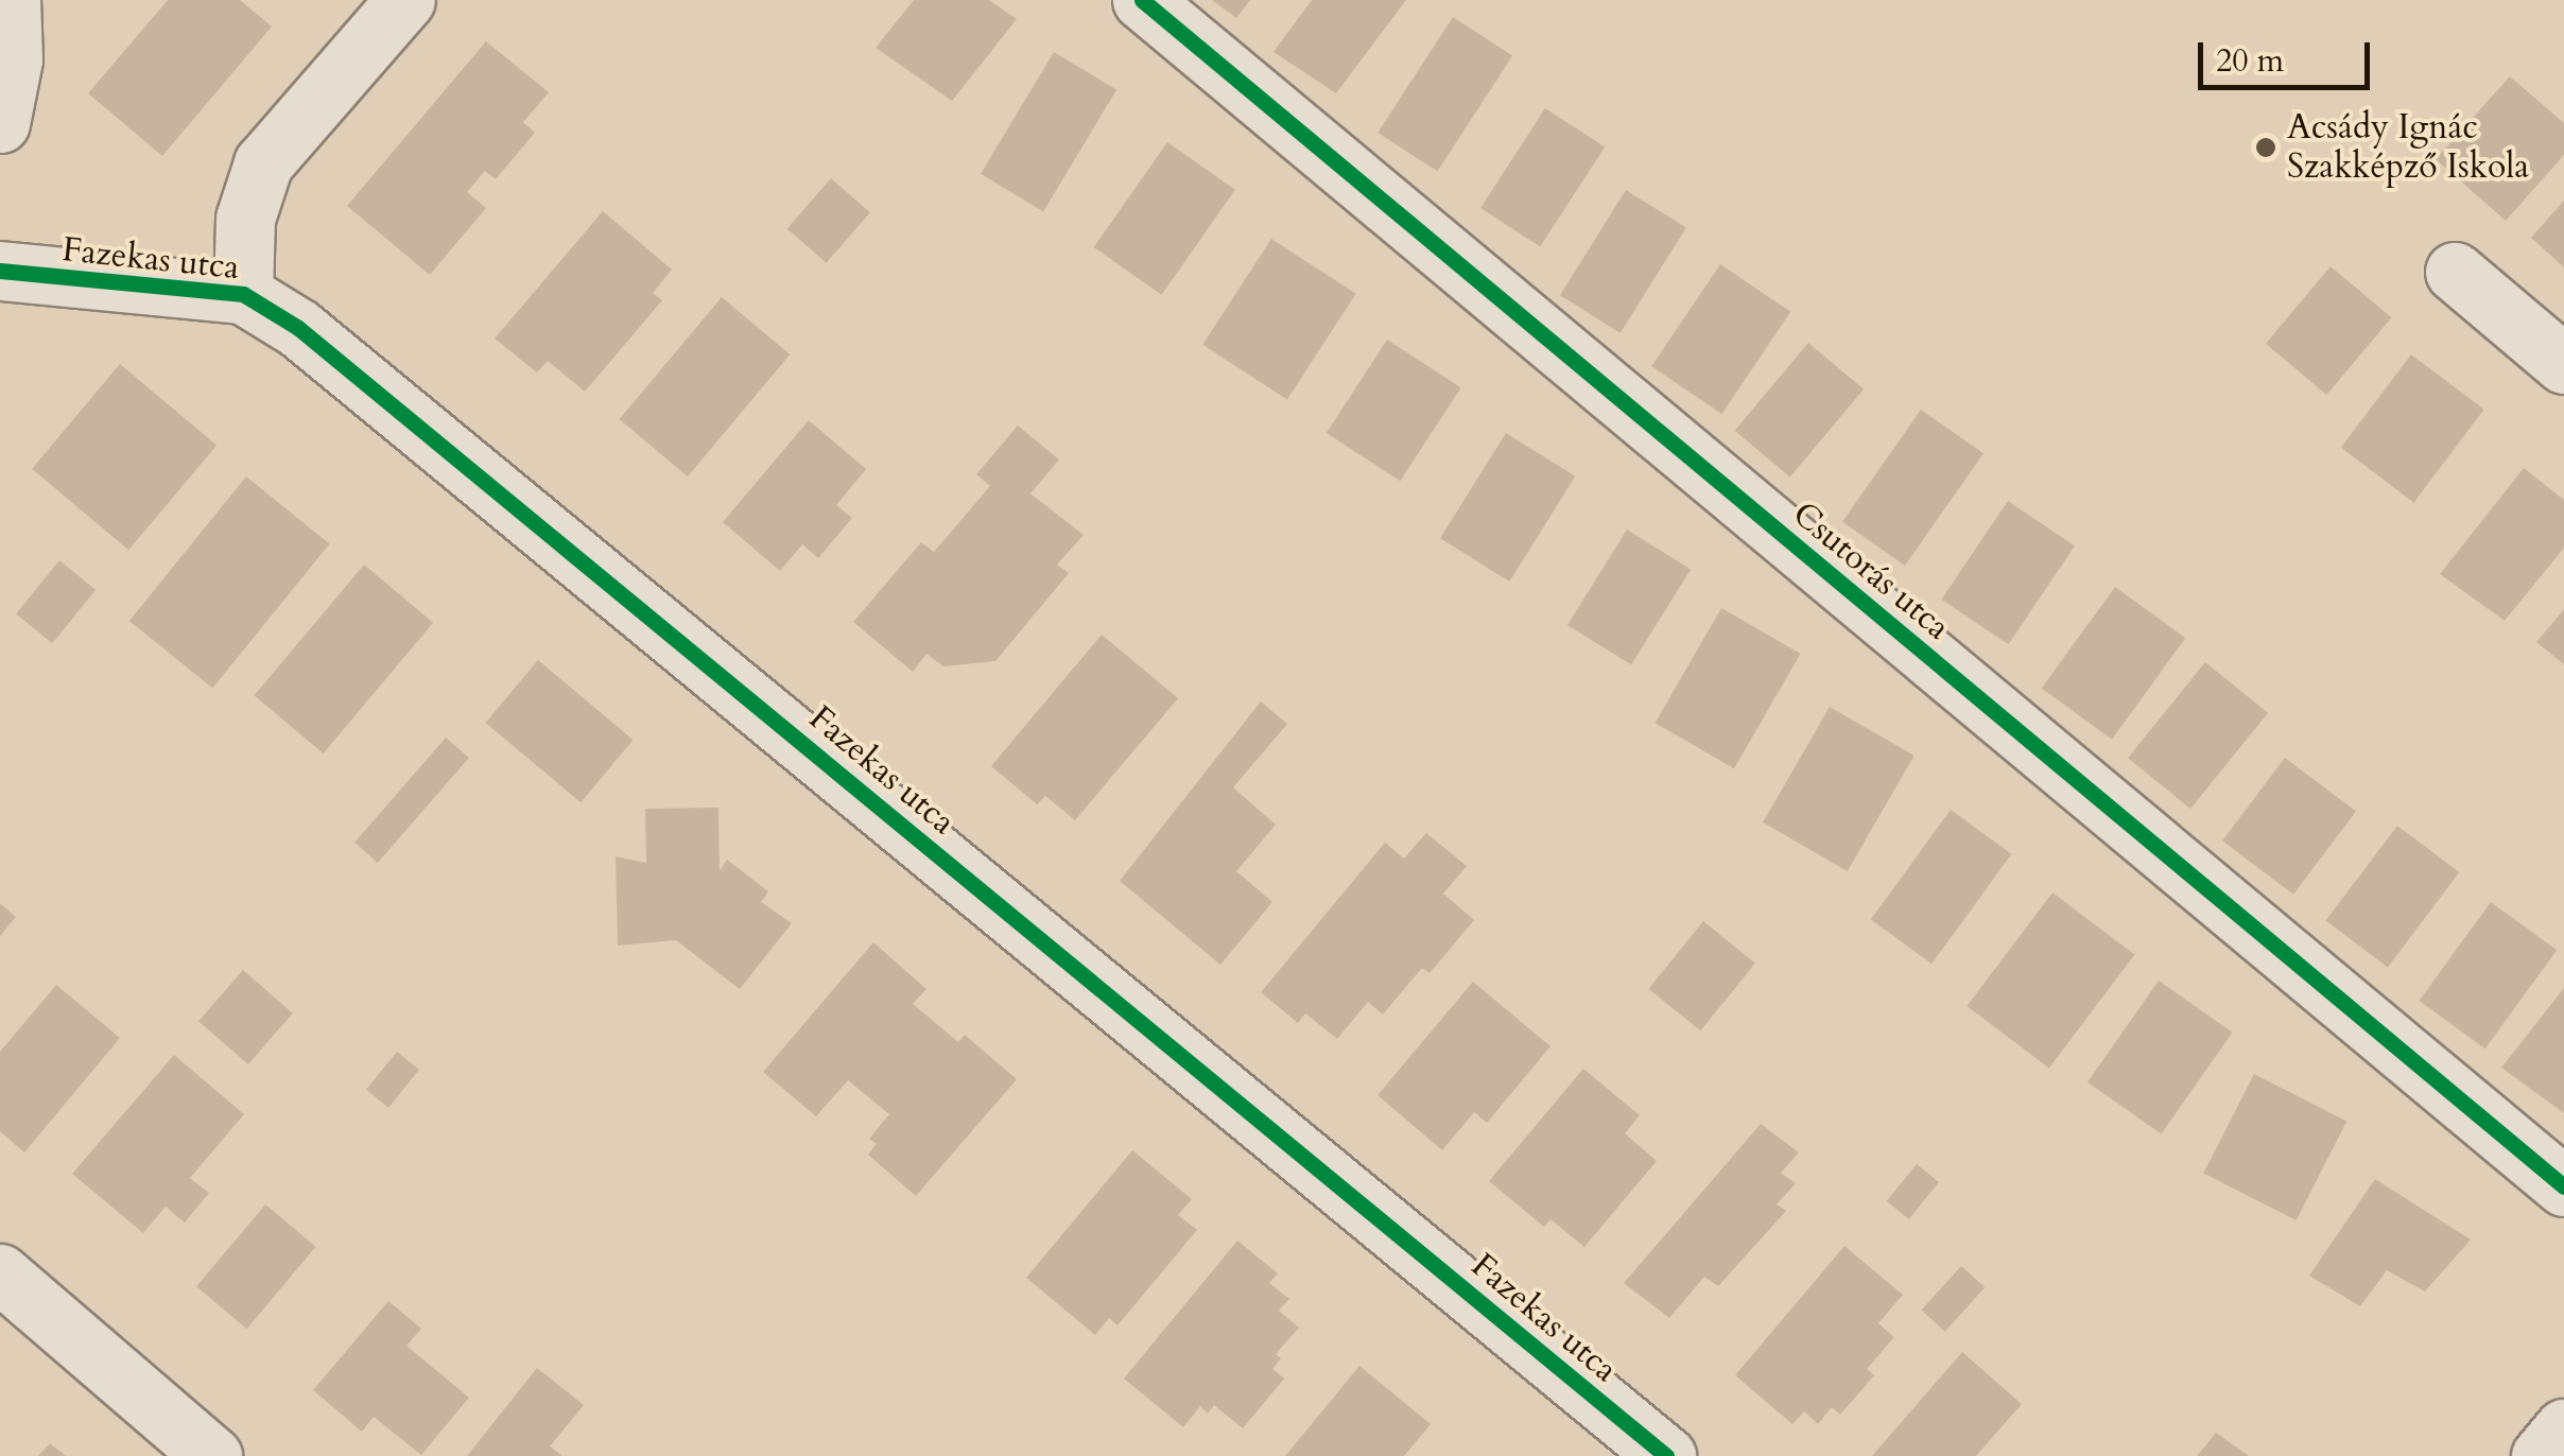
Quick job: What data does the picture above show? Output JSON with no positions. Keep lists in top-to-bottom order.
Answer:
{
  "streets": {
    "street": ["Fazekas utca", "Csutorás utca"]
  },
  "places": ["Acsády Ignác Szakképző Iskola"],
  "scale_bar": "20 m"
}
